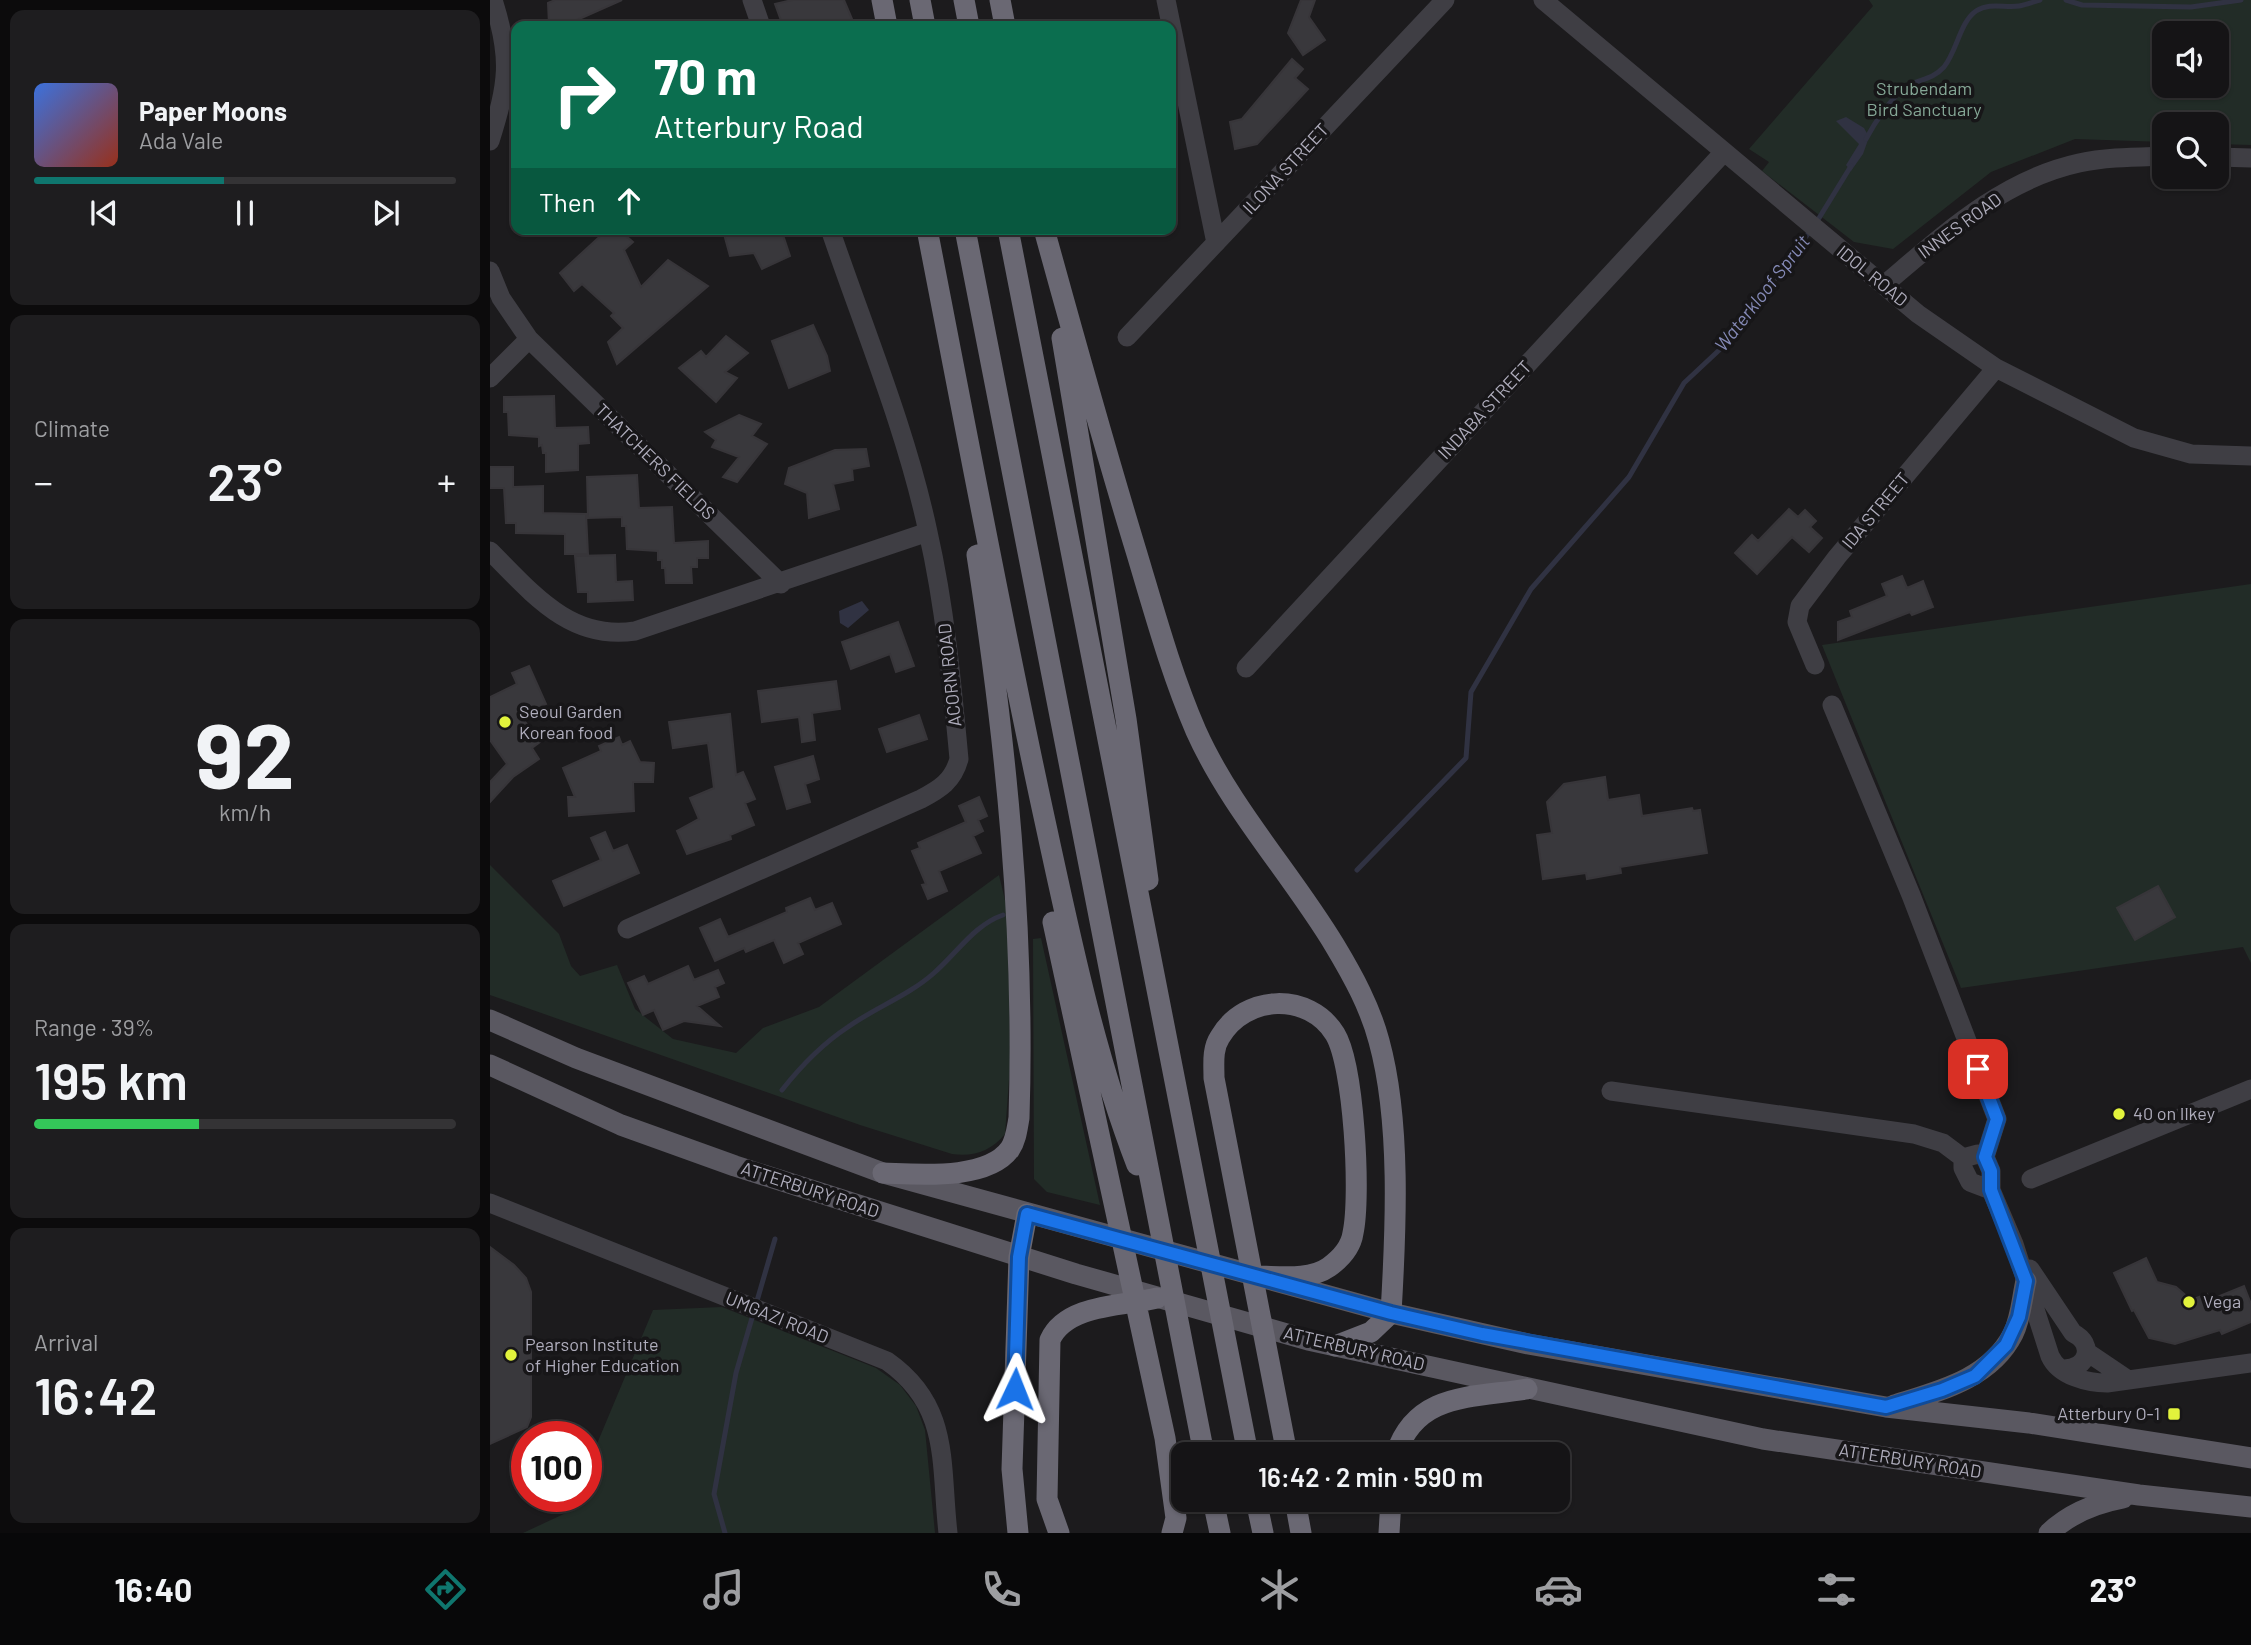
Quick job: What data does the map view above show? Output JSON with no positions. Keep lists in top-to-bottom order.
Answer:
{
  "streets": {
    "main road": ["ATTERBURY ROAD"],
    "street": [
      "ILONA STREET",
      "INNES ROAD",
      "IDOL ROAD",
      "INDABA STREET",
      "THATCHERS FIELDS",
      "IDA STREET",
      "ACORN ROAD",
      "UMGAZI ROAD"
    ]
  },
  "crossings": [
    ["INNES ROAD", "IDOL ROAD"],
    ["IDOL ROAD", "INDABA STREET"],
    ["IDOL ROAD", "IDA STREET"]
  ],
  "water": ["Waterkloof Spruit"],
  "parks": ["Strubendam Bird Sanctuary"],
  "places": {
    "other": [
      "Seoul Garden Korean food",
      "40 on Ilkey",
      "Vega",
      "Pearson Institute of Higher Education"
    ],
    "transit": ["Atterbury O-1"]
  },
  "page": {
    "turn": ["70 m", "Atterbury Road"],
    "song": ["Paper Moons", "Ada Vale"],
    "then": "Then",
    "tile": [
      "Climate",
      ["92", "km/h"],
      ["Range · 39%", "195 km"],
      ["Arrival", "16:42"]
    ],
    "heat": ["−", "23°", "+"],
    "limit": "100",
    "trip": "16:42 · 2 min · 590 m",
    "tabs": ["16:40", "23°"]
  }
}
